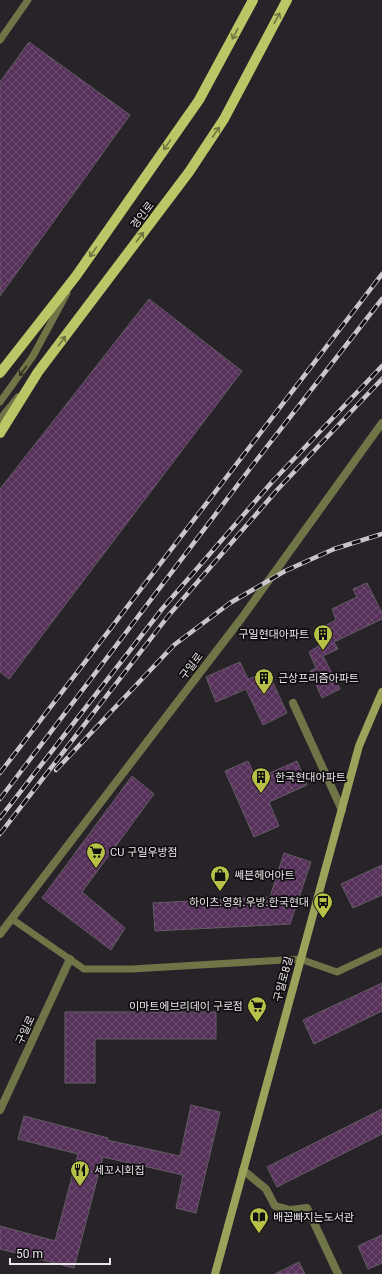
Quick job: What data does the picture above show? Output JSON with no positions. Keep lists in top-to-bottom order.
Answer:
{
  "streets": {
    "main road": ["경인로"],
    "street": ["구일로", "구일로8길"]
  },
  "places": {
    "building": ["구일현대아파트", "근상프리즘아파트", "한국현대아파트"],
    "supermarket": ["CU 구일우방점", "이마트에브리데이 구로점"],
    "shop": ["쎄븐헤어아트"],
    "bus stop": ["하이츠.영화.우방.한국현대"],
    "restaurant": ["세꼬시회집"],
    "library": ["배꼽빠지는도서관"]
  },
  "scale_bar": "50 m"
}
